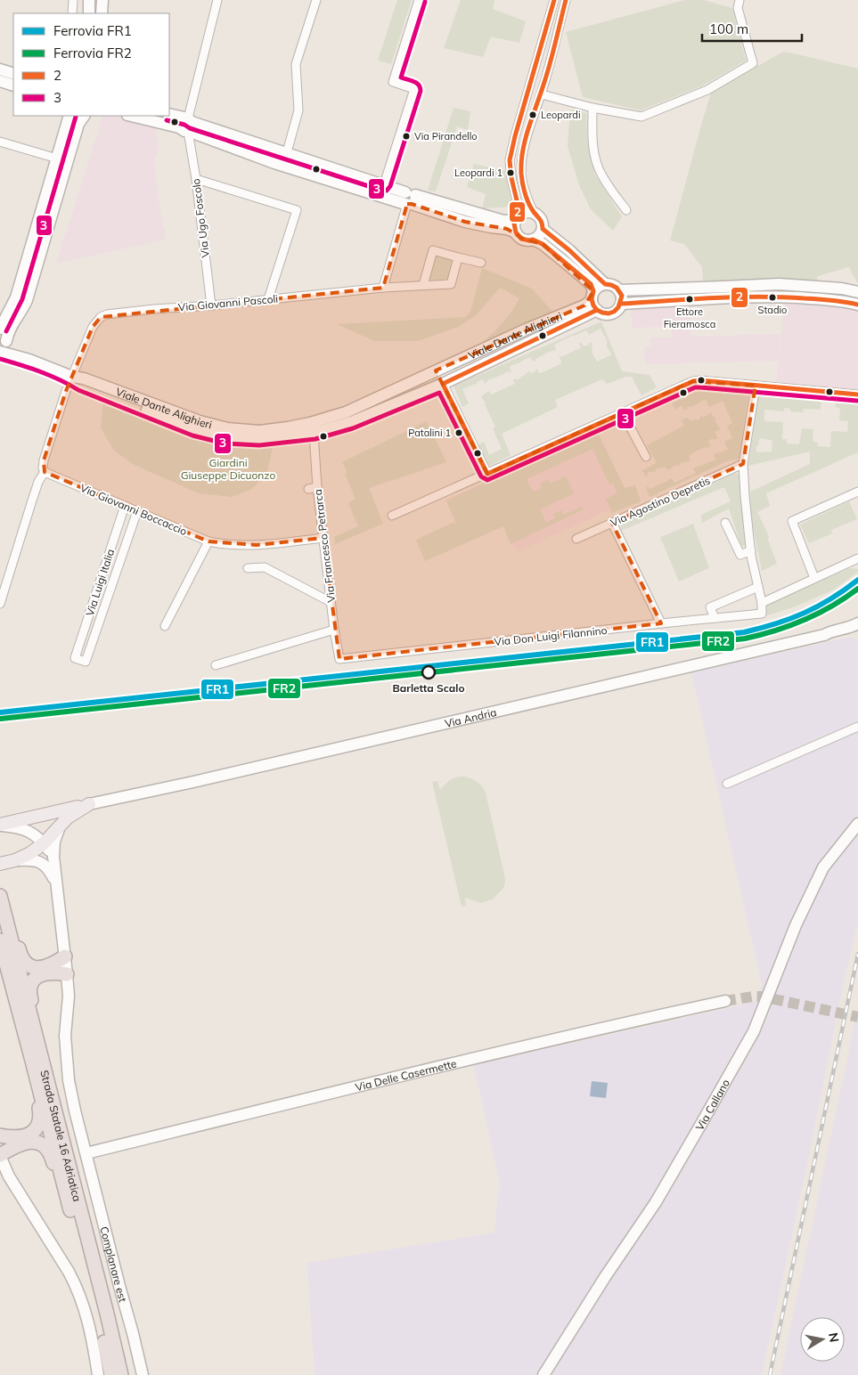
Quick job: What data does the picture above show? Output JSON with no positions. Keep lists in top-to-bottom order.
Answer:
{
  "streets": {
    "highway": ["Strada Statale 16 Adriatica"],
    "street": [
      "Via Ugo Foscolo",
      "Via Giovanni Pascoli",
      "Viale Dante Alighieri",
      "Via Agostino Depretis",
      "Via Giovanni Boccaccio",
      "Via Francesco Petrarca",
      "Via Luigi Italia",
      "Via Don Luigi Filannino",
      "Via Andria",
      "Via Delle Casermette",
      "Via Callano",
      "Complanare est"
    ]
  },
  "crossings": [
    ["Via Ugo Foscolo", "Via Giovanni Pascoli"],
    ["Via Giovanni Pascoli", "Viale Dante Alighieri"],
    ["Viale Dante Alighieri", "Via Francesco Petrarca"],
    ["Via Giovanni Boccaccio", "Via Francesco Petrarca"],
    ["Via Giovanni Boccaccio", "Via Luigi Italia"],
    ["Via Francesco Petrarca", "Via Don Luigi Filannino"],
    ["Via Delle Casermette", "Complanare est"]
  ],
  "parks": ["Giardini Giuseppe Dicuonzo"],
  "places": [
    "Leopardi",
    "Via Pirandello",
    "Leopardi 1",
    "Stadio",
    "Ettore Fieramosca",
    "Patalini 1",
    "Barletta Scalo"
  ],
  "lines": [
    "transit line 2",
    "transit line 3",
    "rail line FR1",
    "rail line FR2"
  ],
  "legend": [
    "Ferrovia FR1",
    "Ferrovia FR2",
    "2",
    "3"
  ],
  "scale_bar": "100 m",
  "north": "right"
}
